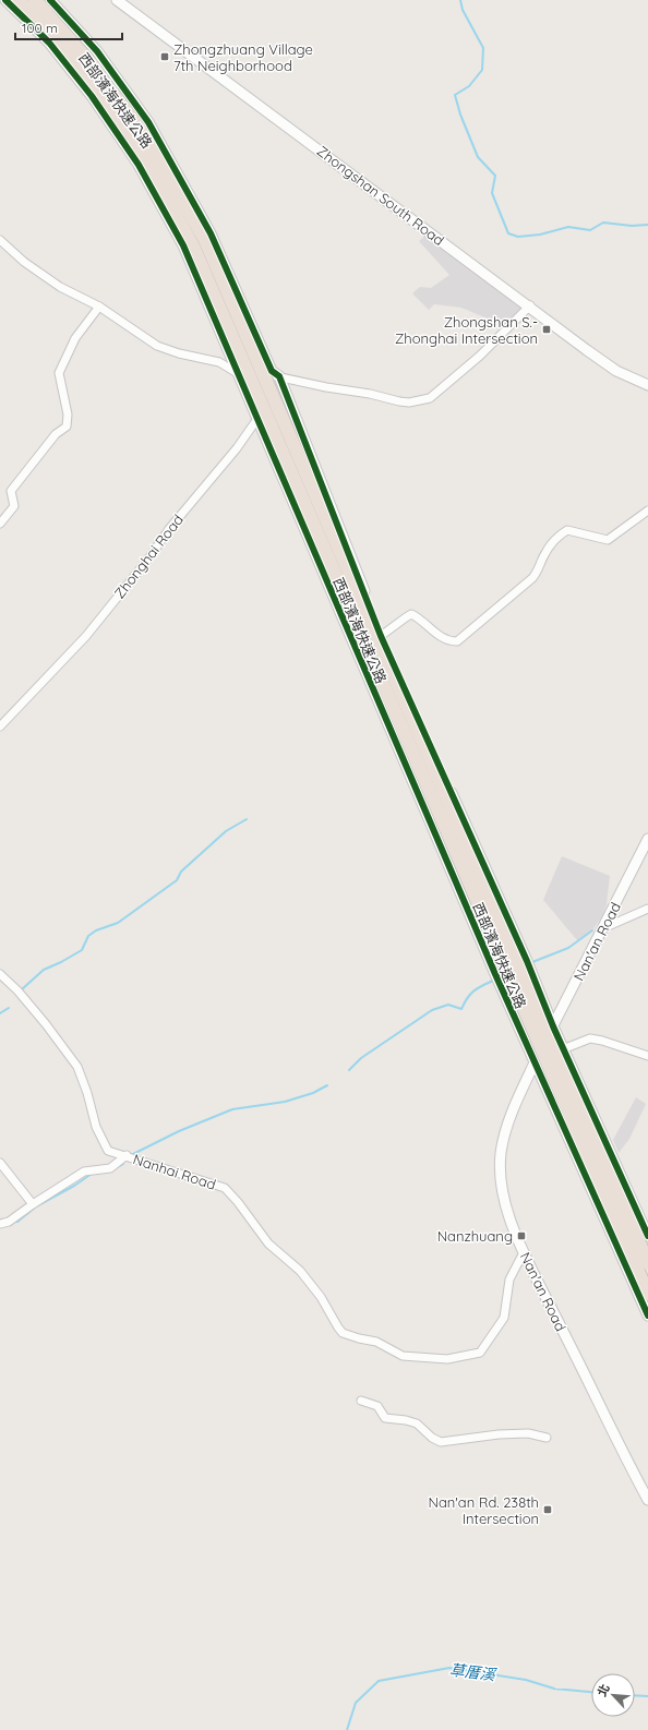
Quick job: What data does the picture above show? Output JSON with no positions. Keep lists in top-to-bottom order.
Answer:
{
  "streets": {
    "highway": ["西部濱海快速公路"],
    "street": [
      "Zhongshan South Road",
      "Zhonghai Road",
      "Nan'an Road",
      "Nanhai Road"
    ]
  },
  "crossings": [
    ["Nan'an Road", "Nanhai Road"]
  ],
  "water": ["草厝溪"],
  "places": {
    "transit": [
      "Zhongzhuang Village 7th Neighborhood",
      "Zhongshan S.- Zhonghai Intersection",
      "Nanzhuang",
      "Nan'an Rd. 238th Intersection"
    ]
  },
  "scale_bar": "100 m",
  "north": "top left"
}
